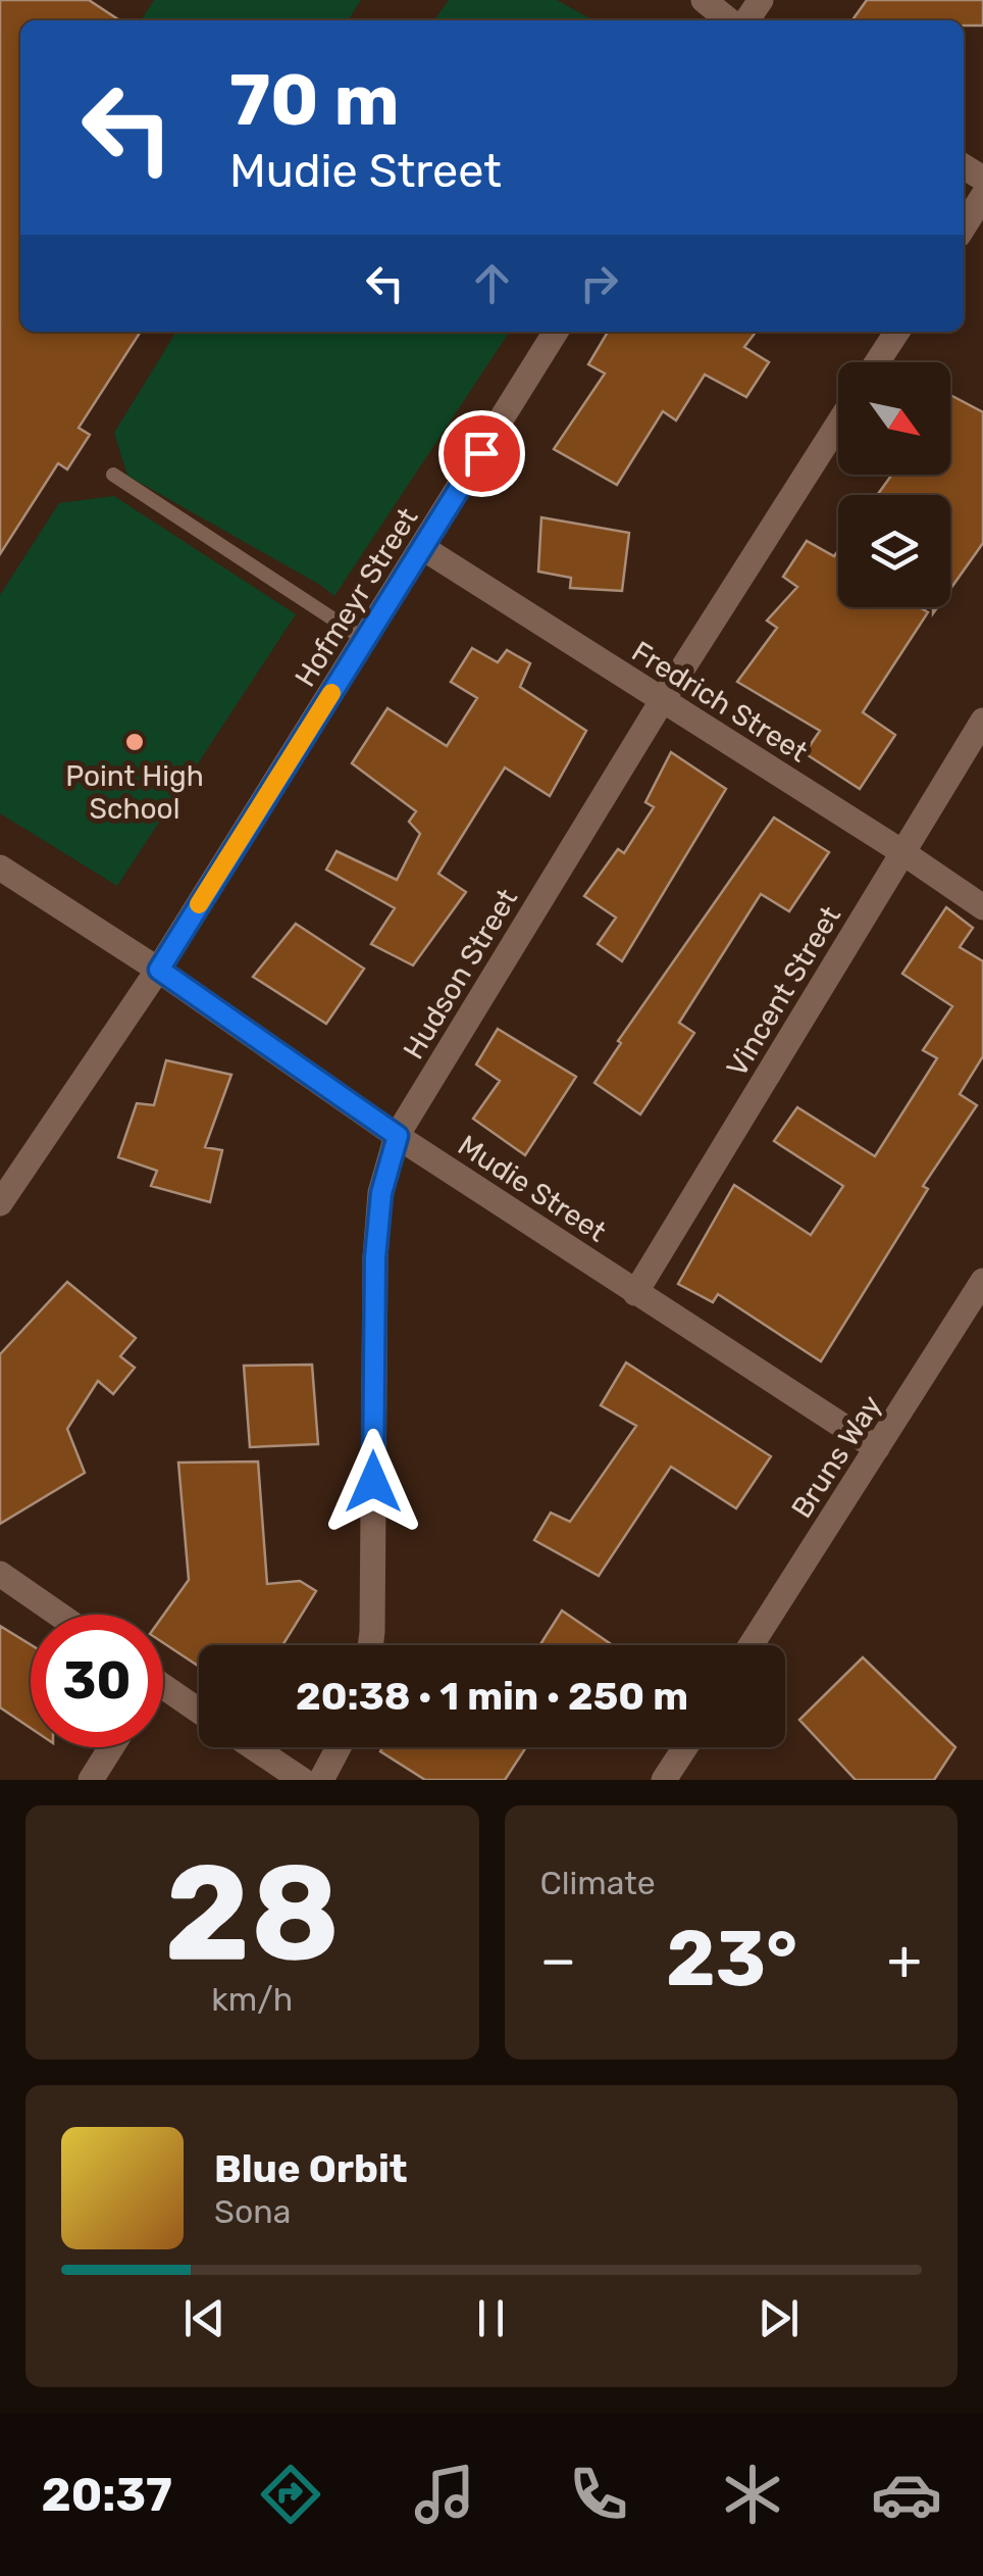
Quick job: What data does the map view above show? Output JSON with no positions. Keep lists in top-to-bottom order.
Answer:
{
  "streets": {
    "street": [
      "Hofmeyr Street",
      "Fredrich Street",
      "Hudson Street",
      "Vincent Street",
      "Mudie Street",
      "Bruns Way"
    ]
  },
  "crossings": [
    ["Hofmeyr Street", "Fredrich Street"],
    ["Hofmeyr Street", "Mudie Street"],
    ["Fredrich Street", "Hudson Street"],
    ["Fredrich Street", "Vincent Street"],
    ["Hudson Street", "Mudie Street"],
    ["Vincent Street", "Mudie Street"],
    ["Mudie Street", "Bruns Way"]
  ],
  "places": ["Point High School"],
  "north": "bottom right",
  "page": {
    "turn": ["70 m", "Mudie Street"],
    "limit": "30",
    "trip": "20:38 · 1 min · 250 m",
    "tile": [
      ["28", "km/h"],
      "Climate"
    ],
    "heat": ["−", "23°", "+"],
    "song": ["Blue Orbit", "Sona"],
    "tabs": "20:37"
  }
}
